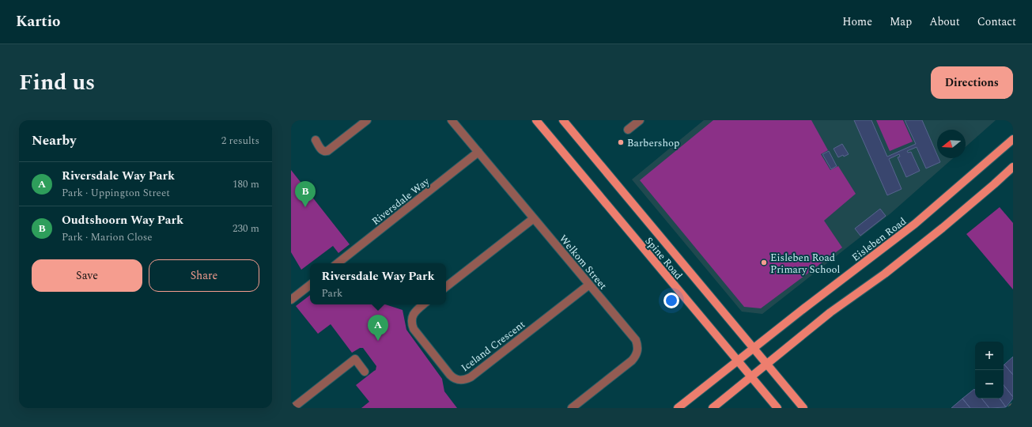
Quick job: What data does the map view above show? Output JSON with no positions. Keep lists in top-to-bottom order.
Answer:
{
  "streets": {
    "main road": ["Eisleben Road", "Spine Road"],
    "street": ["Riversdale Way", "Welkom Street", "Iceland Crescent"]
  },
  "crossings": [
    ["Riversdale Way", "Welkom Street"],
    ["Eisleben Road", "Spine Road"],
    ["Welkom Street", "Iceland Crescent"]
  ],
  "places": ["Barbershop", "Eisleben Road Primary School"],
  "north": "left",
  "page": {
    "header": "Kartio",
    "nav": [
      "Home",
      "Map",
      "About",
      "Contact"
    ],
    "title": "Find us",
    "buttons": [
      "Directions",
      ["Save", "Share"]
    ],
    "heading": ["Nearby", "2 results"],
    "list": [
      {
        "mark": "A",
        "name": "Riversdale Way Park",
        "note": "Park · Uppington Street",
        "value": "180 m"
      },
      {
        "mark": "B",
        "name": "Oudtshoorn Way Park",
        "note": "Park · Marion Close",
        "value": "230 m"
      }
    ],
    "pins": ["B", "A"],
    "popup": ["Riversdale Way Park", "Park"],
    "map_buttons": ["+", "−"]
  }
}
